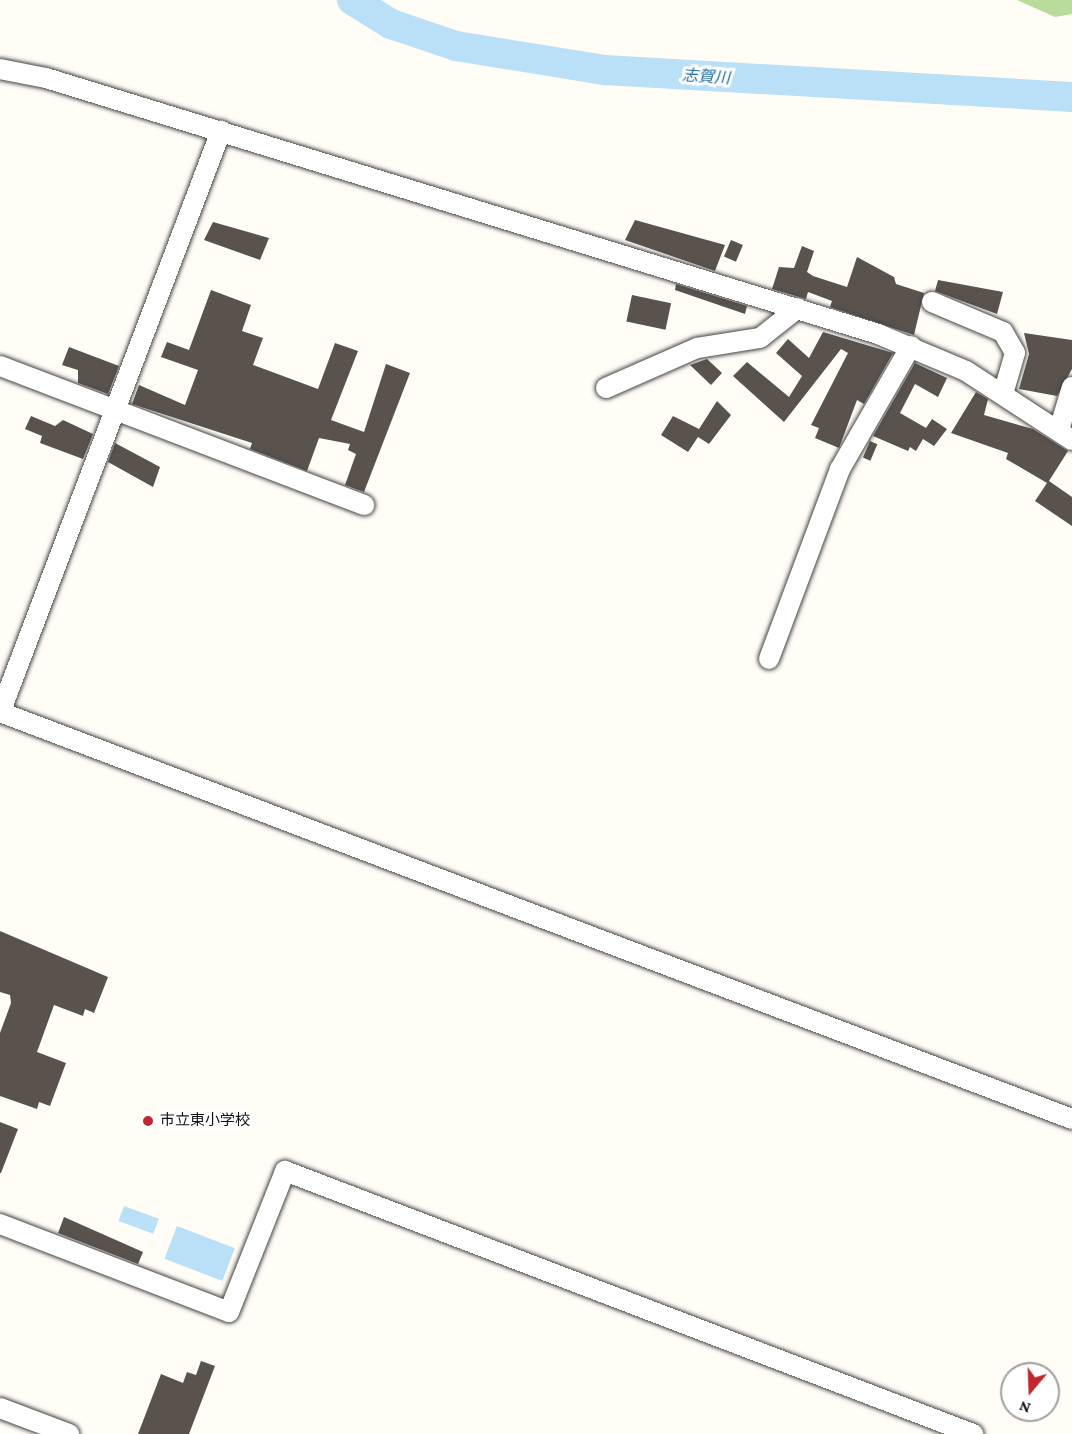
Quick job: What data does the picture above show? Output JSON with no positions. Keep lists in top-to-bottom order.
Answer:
{
  "water": ["志賀川"],
  "places": ["市立東小学校"],
  "north": "bottom"
}
